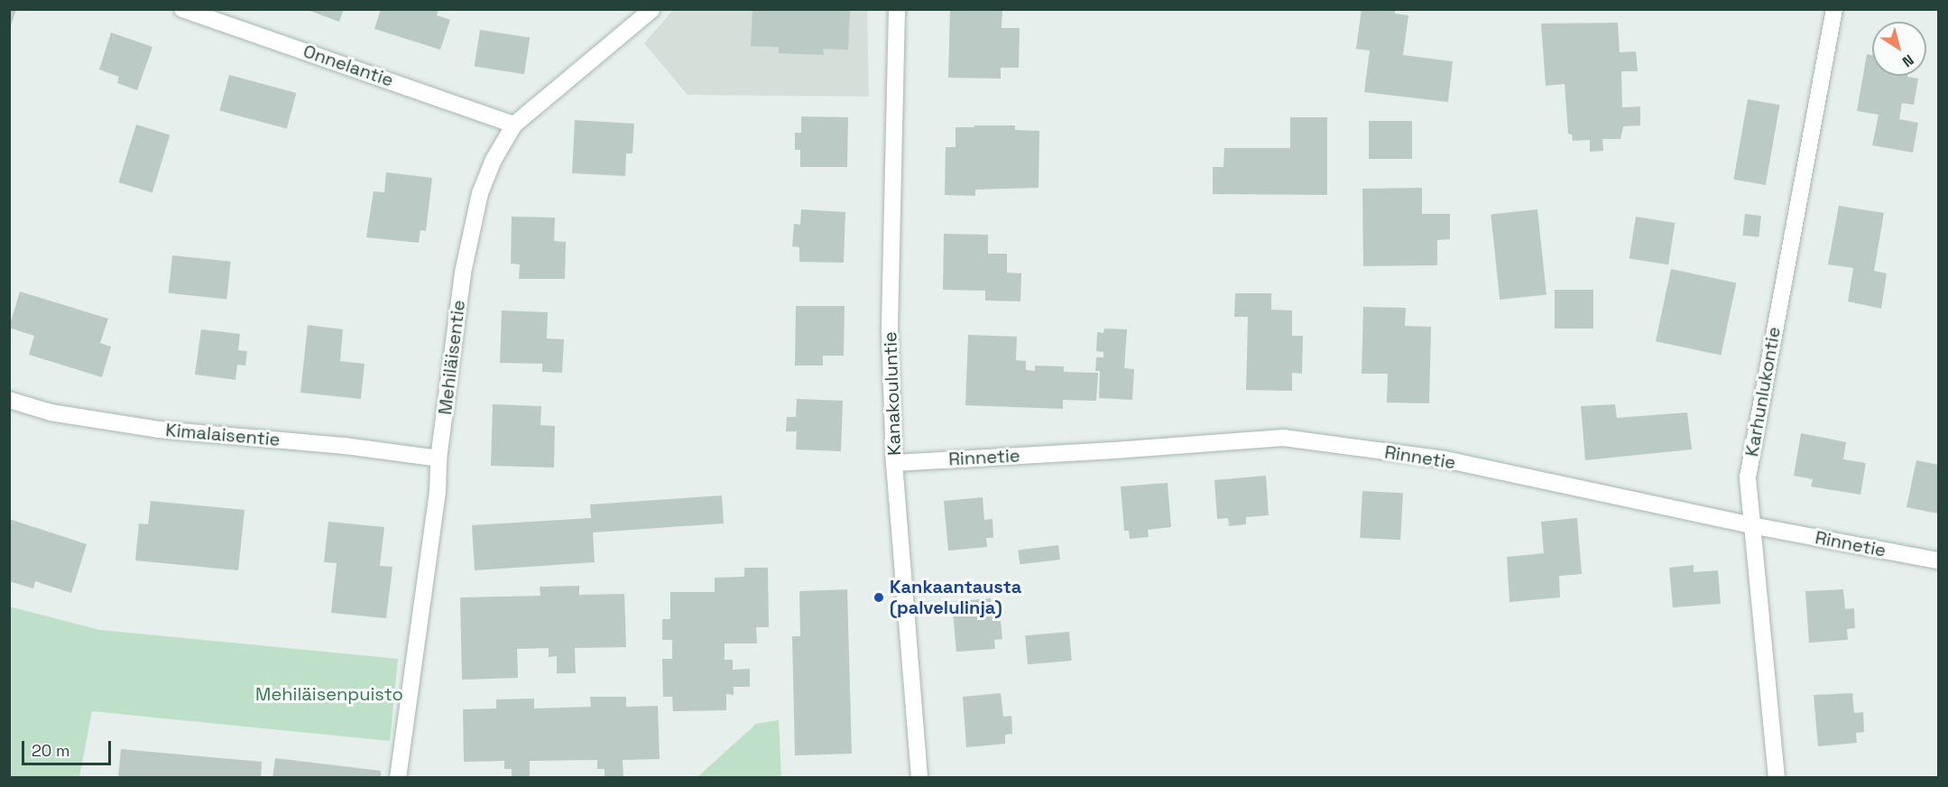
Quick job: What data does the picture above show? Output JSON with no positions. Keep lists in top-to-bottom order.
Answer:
{
  "streets": {
    "street": [
      "Onnelantie",
      "Mehiläisentie",
      "Karhunlukontie",
      "Kanakouluntie",
      "Kimalaisentie",
      "Rinnetie"
    ]
  },
  "crossings": [
    ["Onnelantie", "Mehiläisentie"],
    ["Mehiläisentie", "Kimalaisentie"],
    ["Karhunlukontie", "Rinnetie"],
    ["Kanakouluntie", "Rinnetie"]
  ],
  "parks": ["Mehiläisenpuisto"],
  "places": ["Kankaantausta (palvelulinja)"],
  "scale_bar": "20 m",
  "north": "bottom right"
}
